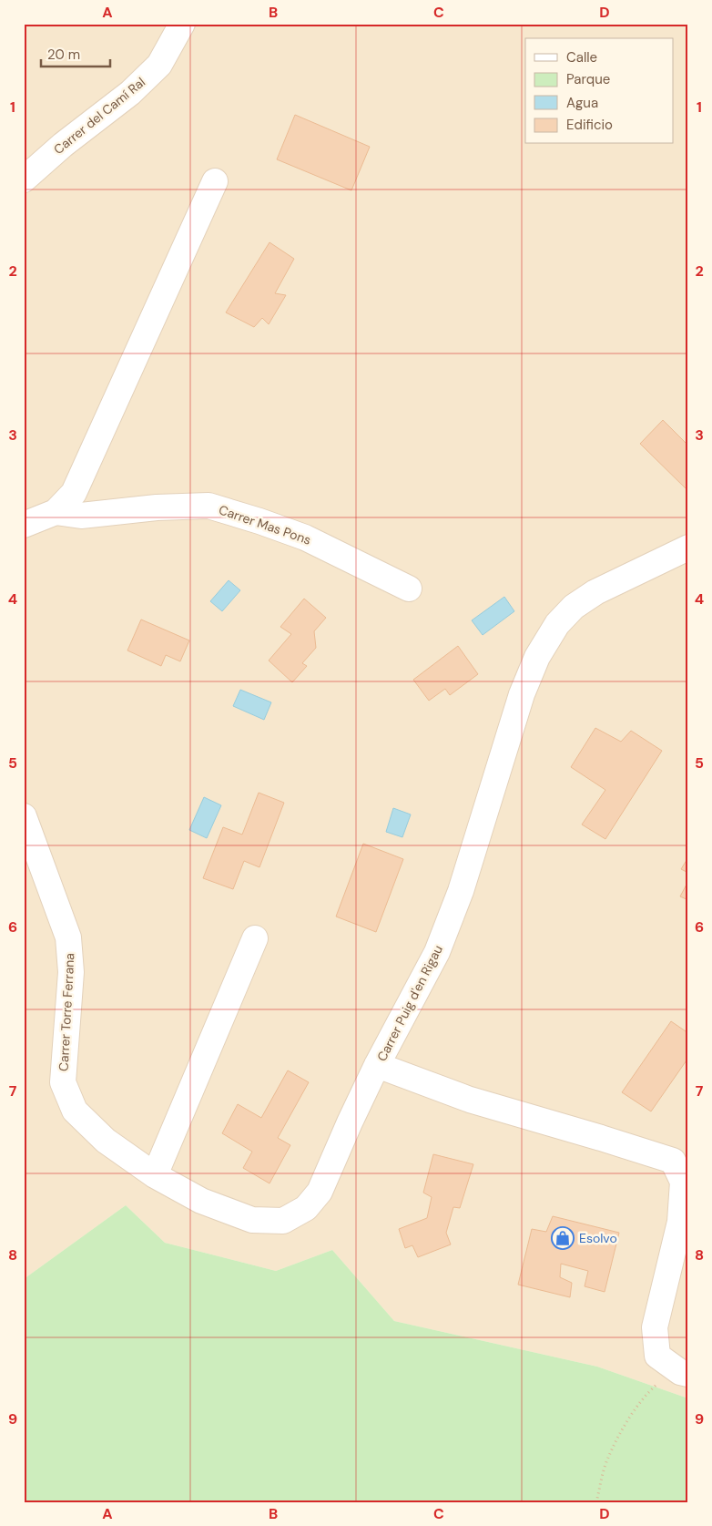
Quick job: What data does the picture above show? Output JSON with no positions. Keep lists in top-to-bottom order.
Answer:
{
  "streets": {
    "street": [
      "Carrer del Camí Ral",
      "Carrer Mas Pons",
      "Carrer Puig d'en Rigau",
      "Carrer Torre Ferrana"
    ]
  },
  "crossings": [
    ["Carrer Puig d'en Rigau", "Carrer Torre Ferrana"]
  ],
  "places": {
    "shop": ["Esolvo"]
  },
  "legend": [
    "Calle",
    "Parque",
    "Agua",
    "Edificio"
  ],
  "scale_bar": "20 m",
  "grid": {
    "columns": [
      "A",
      "B",
      "C",
      "D"
    ],
    "rows": [
      "1",
      "2",
      "3",
      "4",
      "5",
      "6",
      "7",
      "8",
      "9"
    ]
  }
}
